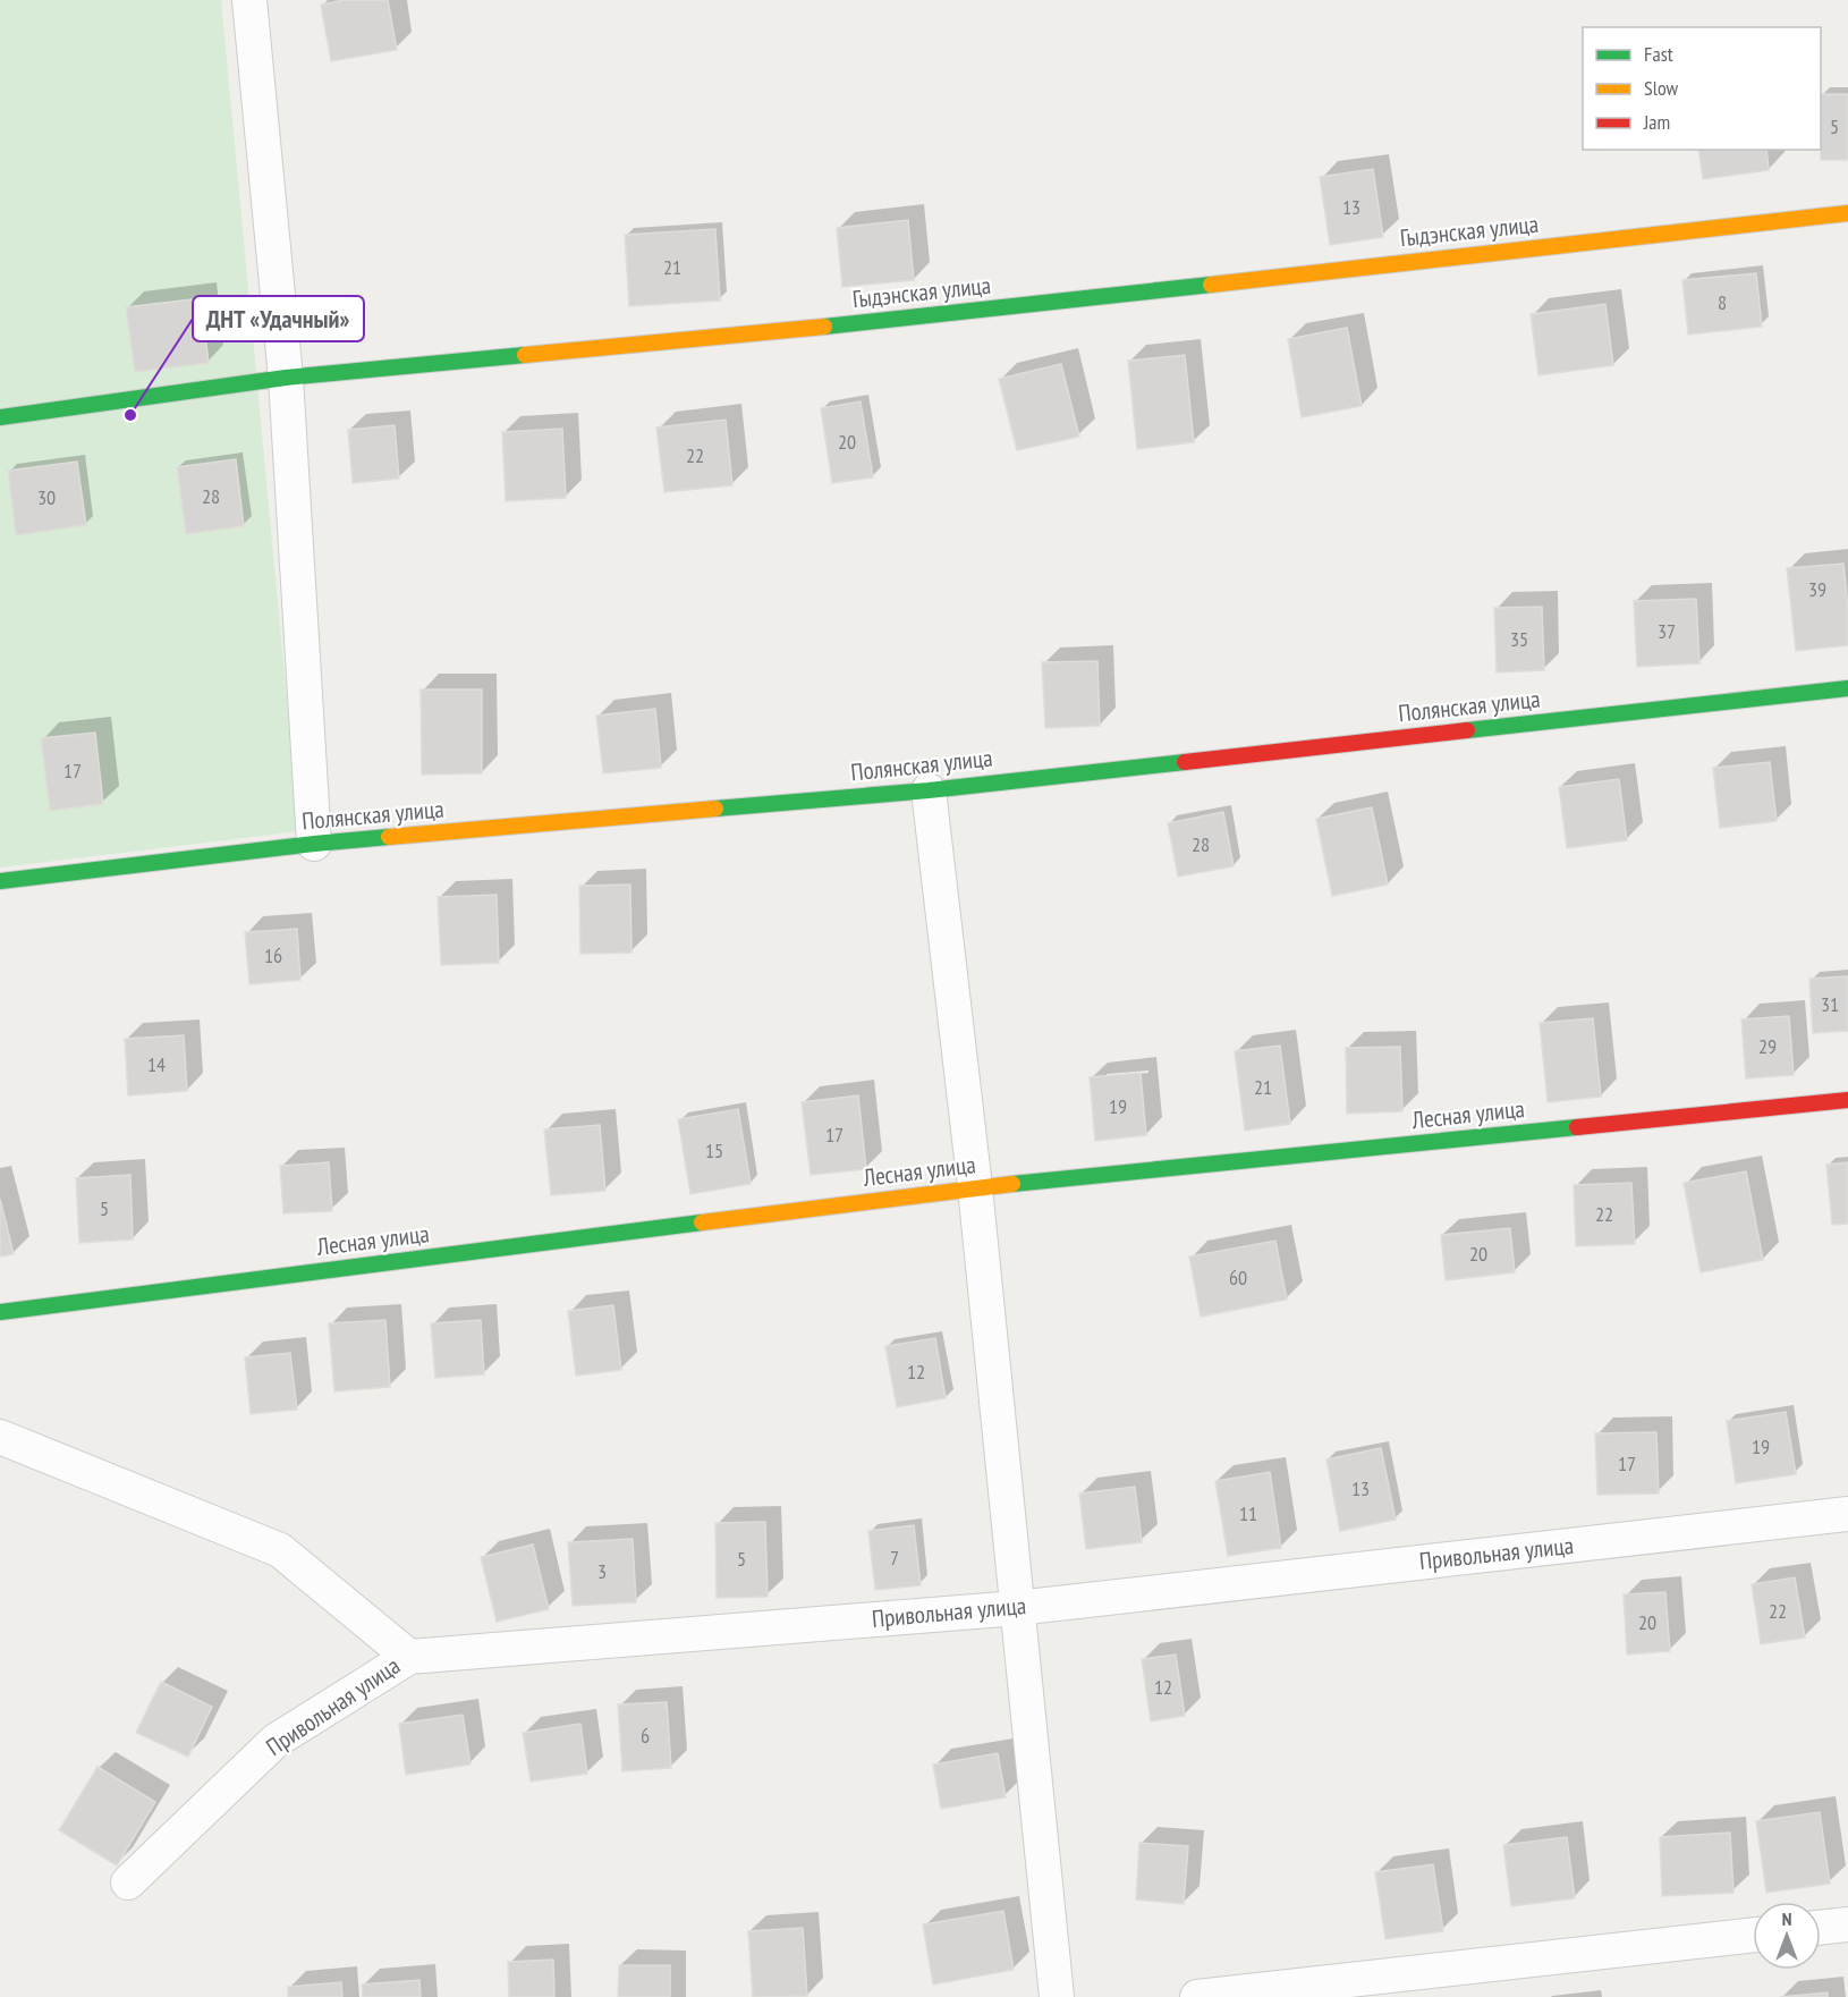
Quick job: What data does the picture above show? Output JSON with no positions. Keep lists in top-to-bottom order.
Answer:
{
  "streets": {
    "street": [
      "Гыдэнская улица",
      "Полянская улица",
      "Лесная улица",
      "Привольная улица"
    ]
  },
  "places": ["ДНТ «Удачный»"],
  "house_numbers": [
    "5",
    "13",
    "21",
    "8",
    "20",
    "22",
    "28",
    "30",
    "39",
    "37",
    "35",
    "17",
    "28",
    "16",
    "31",
    "29",
    "14",
    "21",
    "19",
    "17",
    "15",
    "5",
    "22",
    "20",
    "60",
    "12",
    "19",
    "17",
    "13",
    "11",
    "7",
    "5",
    "3",
    "22",
    "20",
    "12",
    "6"
  ],
  "legend": ["Fast", "Slow", "Jam"],
  "north": "top"
}
